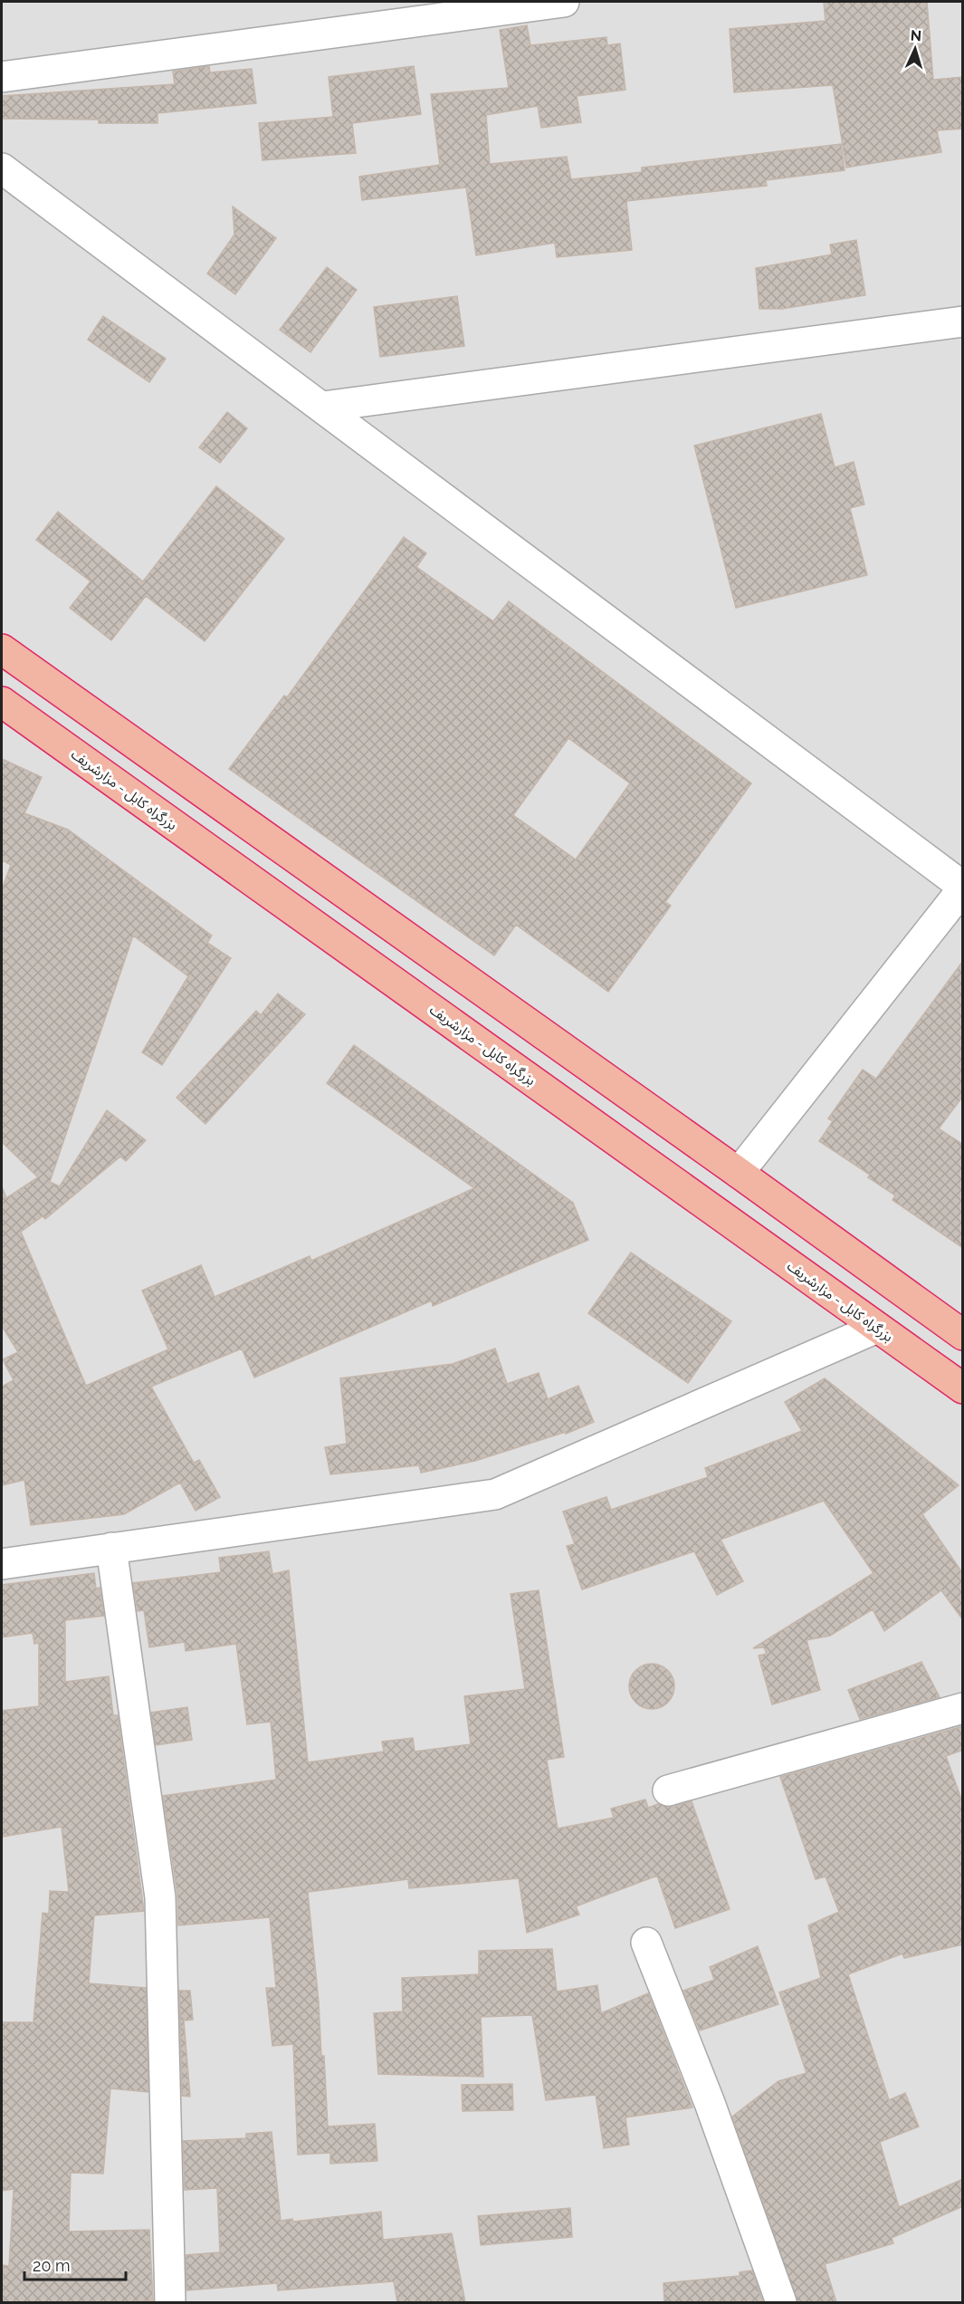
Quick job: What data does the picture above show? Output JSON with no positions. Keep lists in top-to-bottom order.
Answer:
{
  "streets": {
    "highway": ["بزرگراه کابل - مزارشریف"]
  },
  "scale_bar": "20 m",
  "north": "top"
}
